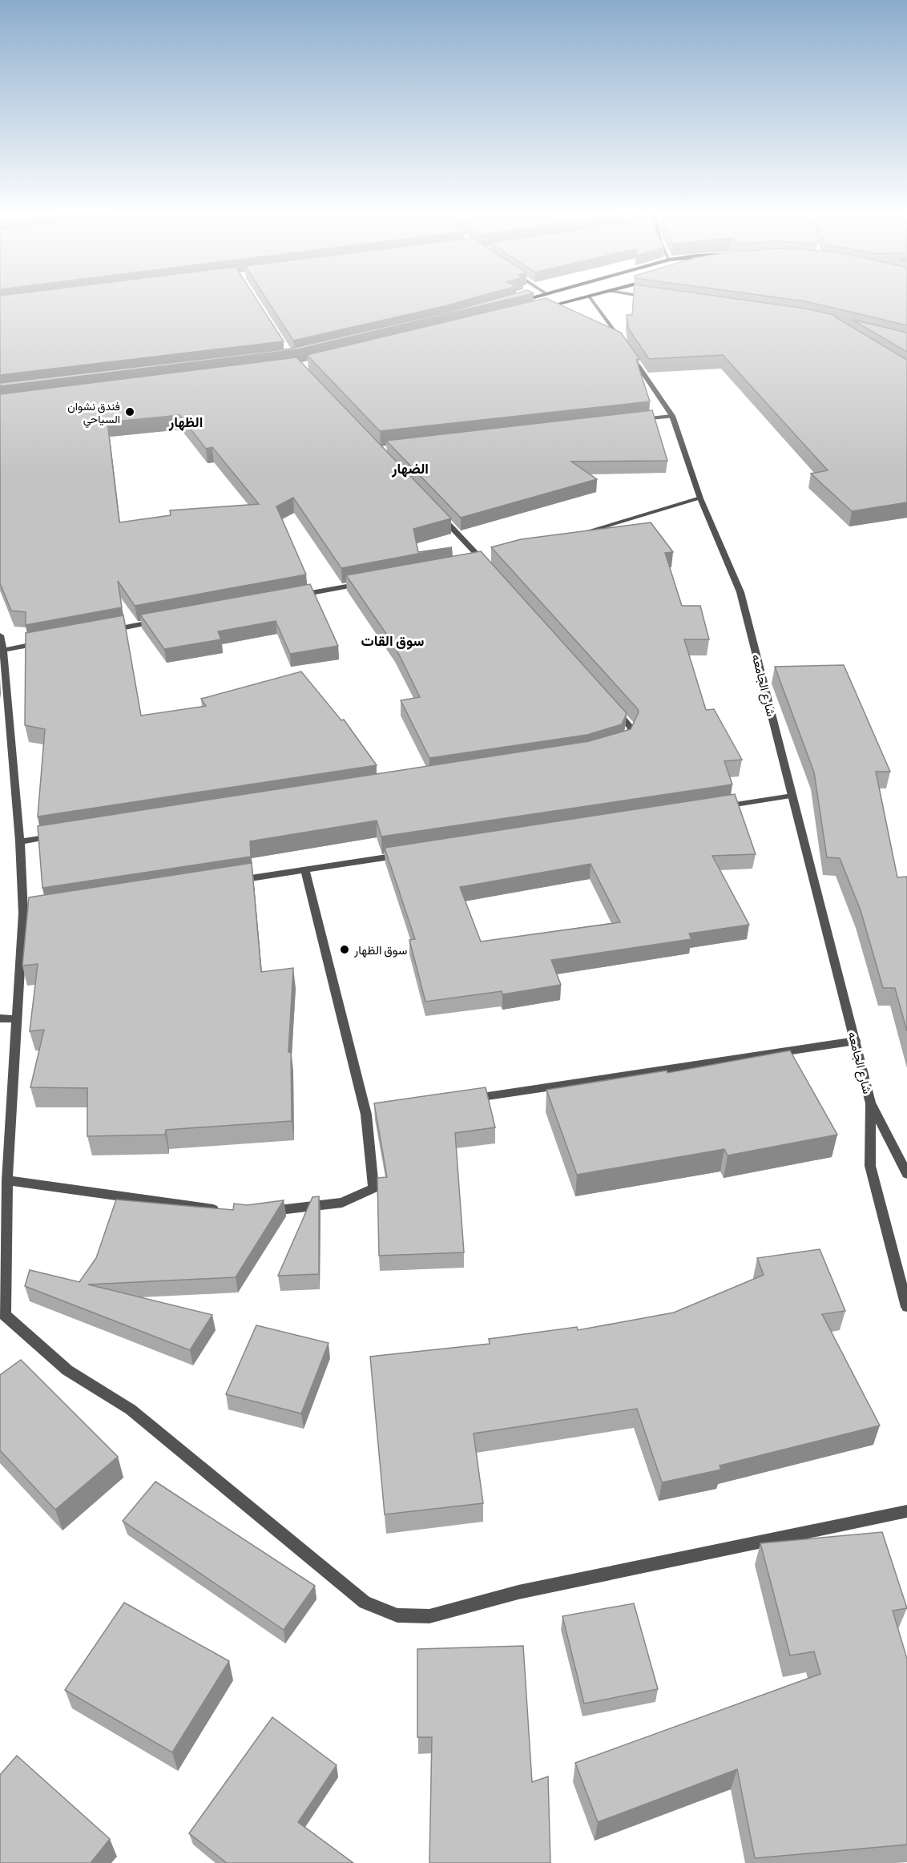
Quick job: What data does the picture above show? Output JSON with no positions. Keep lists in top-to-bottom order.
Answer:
{
  "streets": {
    "street": ["شارع الجامعه"]
  },
  "districts": ["الظهار", "الضهار", "سوق القات"],
  "places": ["فندق نشوان السياحي", "سوق الظهار"]
}
